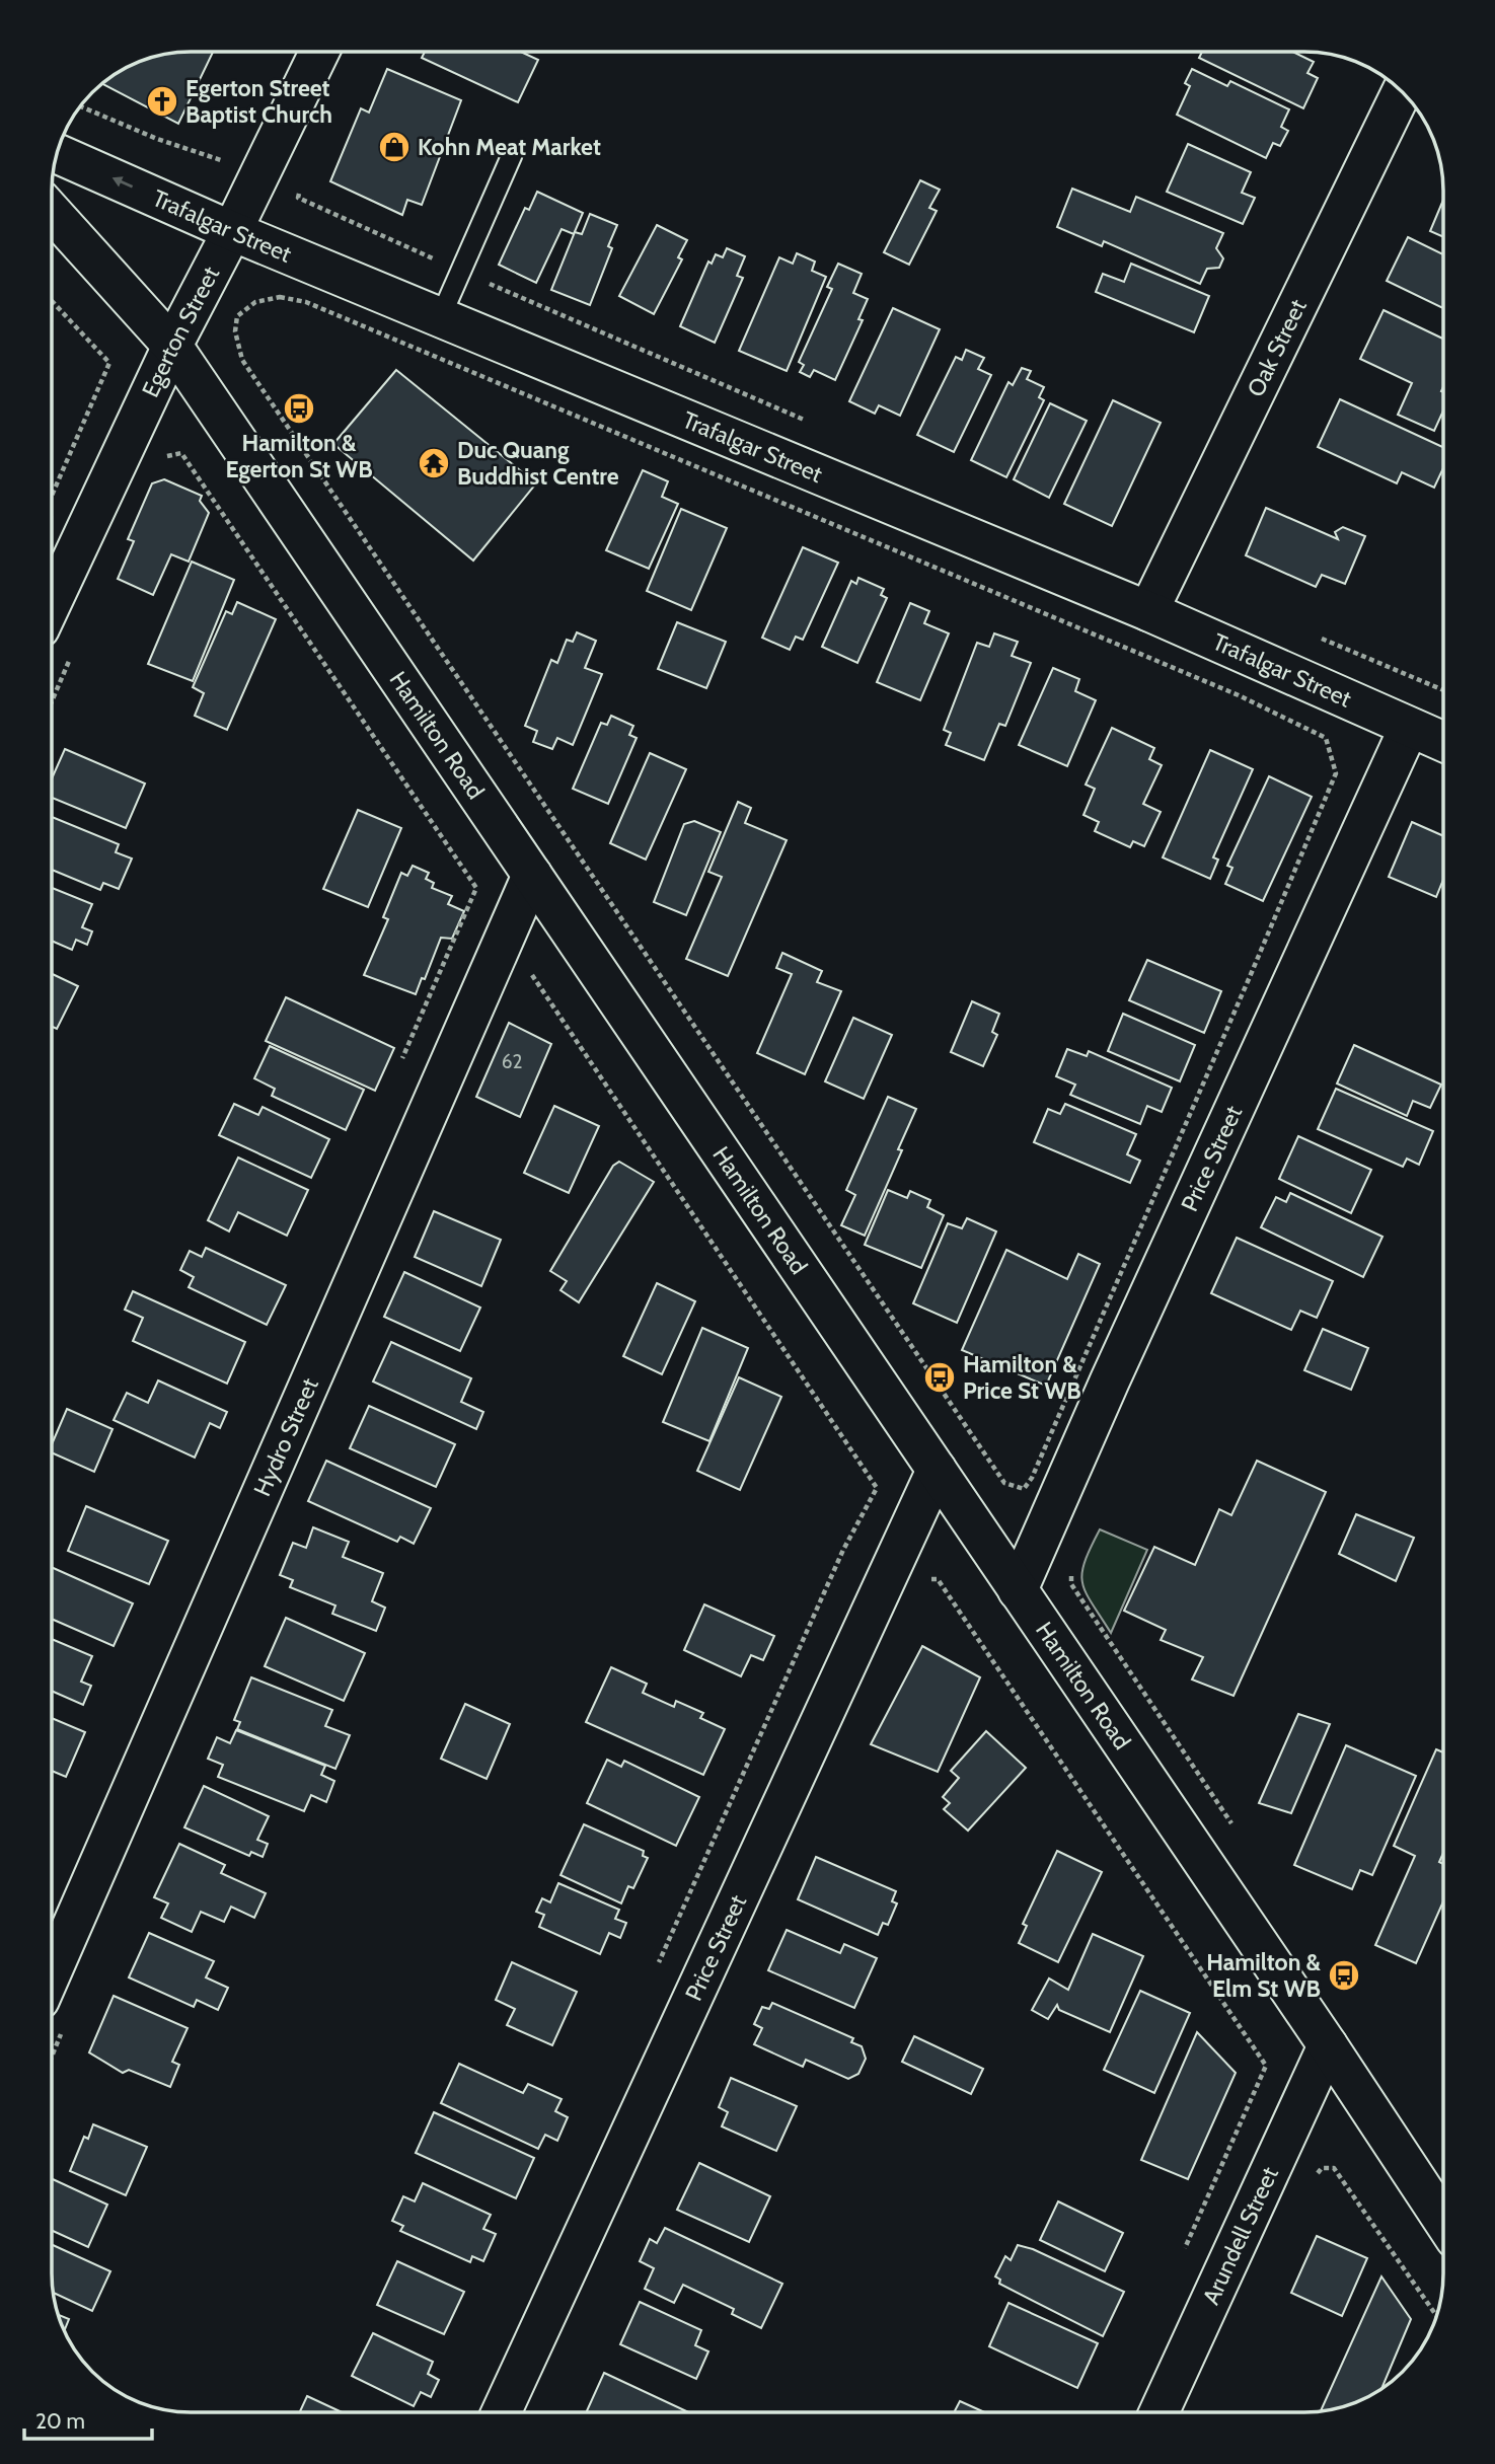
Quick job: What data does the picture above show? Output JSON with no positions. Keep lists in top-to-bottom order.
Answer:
{
  "streets": {
    "street": [
      "Trafalgar Street",
      "Egerton Street",
      "Oak Street",
      "Hamilton Road",
      "Price Street",
      "Hydro Street",
      "Arundell Street"
    ]
  },
  "crossings": [
    ["Trafalgar Street", "Egerton Street"],
    ["Trafalgar Street", "Oak Street"],
    ["Trafalgar Street", "Price Street"],
    ["Egerton Street", "Hamilton Road"],
    ["Hamilton Road", "Price Street"],
    ["Hamilton Road", "Hydro Street"],
    ["Hamilton Road", "Arundell Street"]
  ],
  "places": {
    "church": ["Egerton Street Baptist Church"],
    "shop": ["Kohn Meat Market"],
    "bus stop": ["Hamilton & Egerton St WB", "Hamilton & Price St WB", "Hamilton & Elm St WB"],
    "temple": ["Duc Quang Buddhist Centre"]
  },
  "house_numbers": ["62"],
  "scale_bar": "20 m"
}
